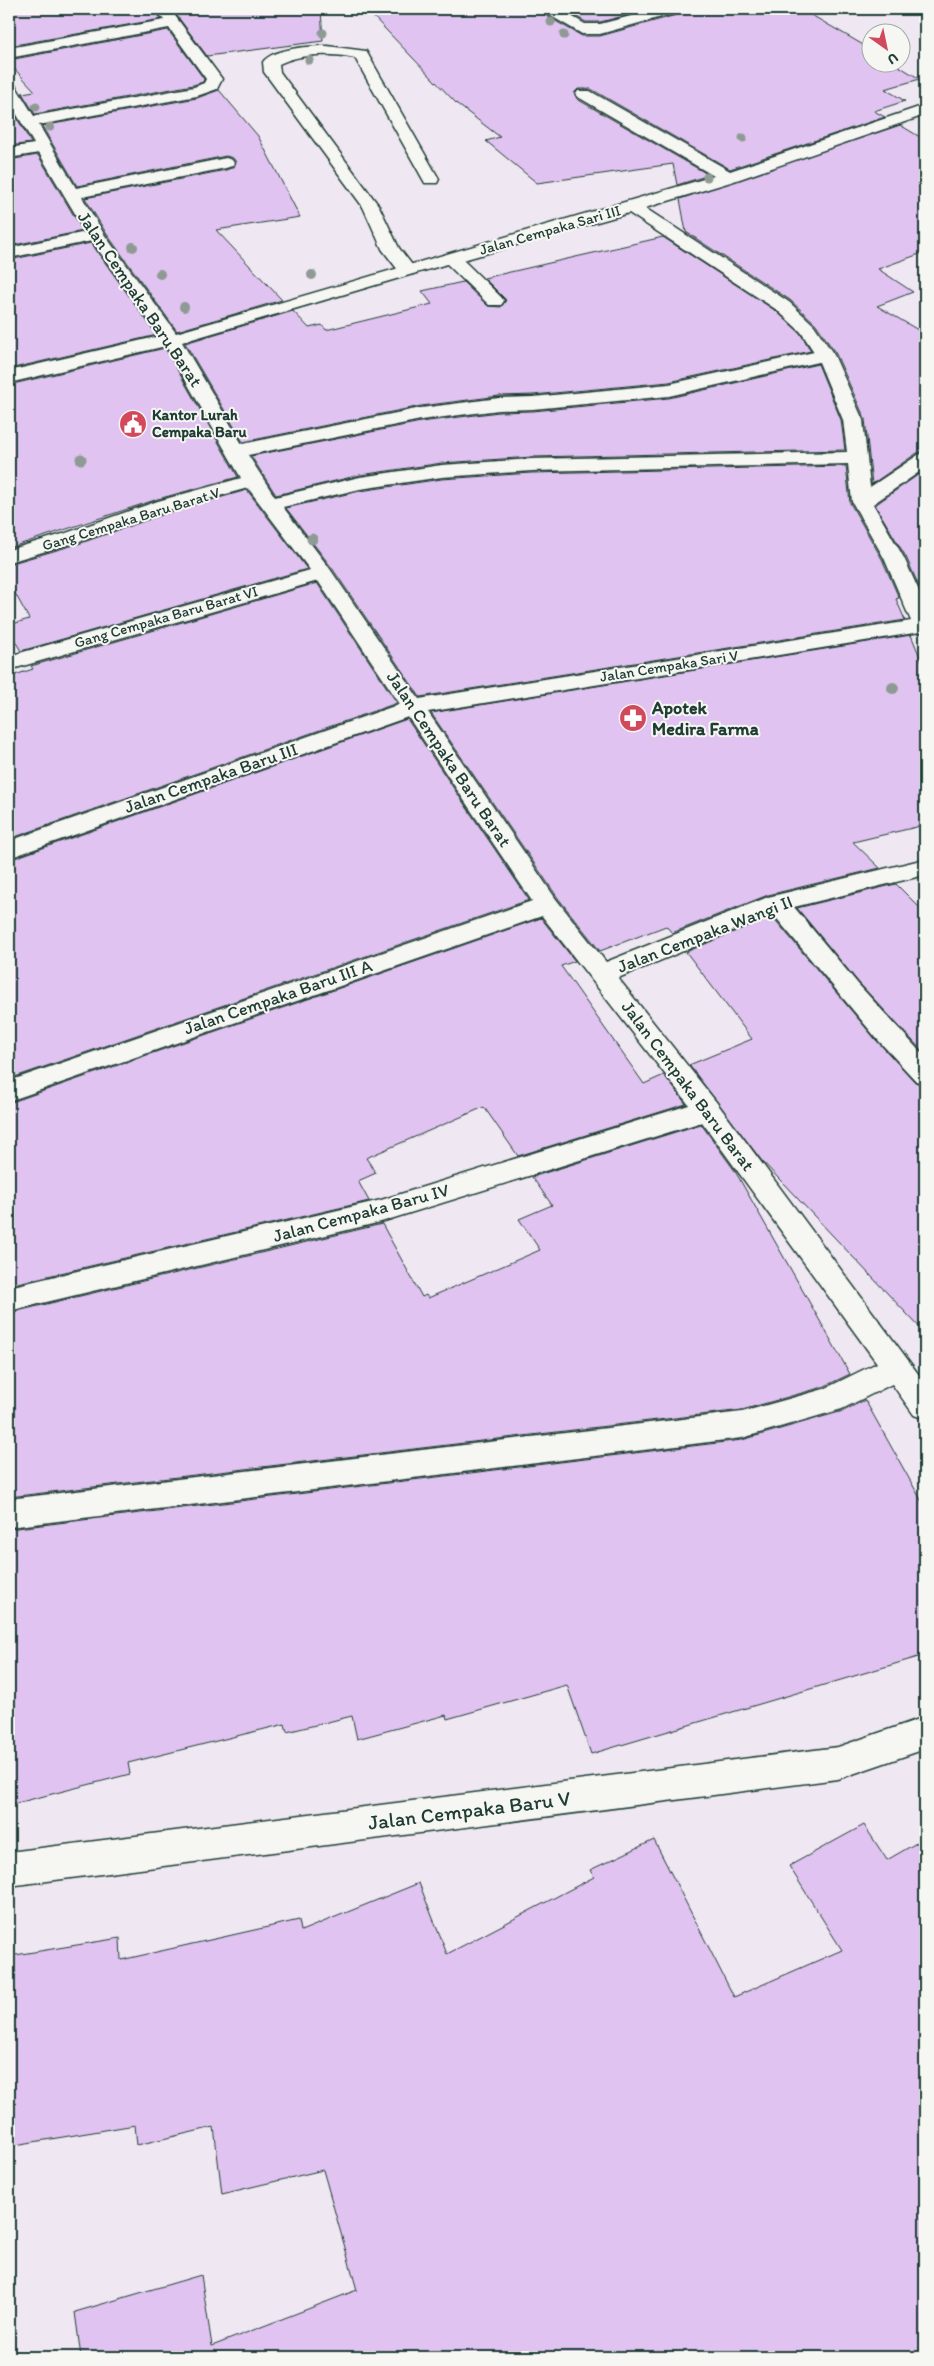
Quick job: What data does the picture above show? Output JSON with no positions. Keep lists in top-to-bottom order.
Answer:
{
  "streets": {
    "street": [
      "Jalan Cempaka Sari III",
      "Jalan Cempaka Baru Barat",
      "Gang Cempaka Baru Barat V",
      "Gang Cempaka Baru Barat VI",
      "Jalan Cempaka Sari V",
      "Jalan Cempaka Baru III",
      "Jalan Cempaka Wangi II",
      "Jalan Cempaka Baru III A",
      "Jalan Cempaka Baru IV",
      "Jalan Cempaka Baru V"
    ]
  },
  "crossings": [
    ["Jalan Cempaka Sari III", "Jalan Cempaka Baru Barat"],
    ["Jalan Cempaka Baru Barat", "Gang Cempaka Baru Barat V"],
    ["Jalan Cempaka Baru Barat", "Gang Cempaka Baru Barat VI"],
    ["Jalan Cempaka Baru Barat", "Jalan Cempaka Sari V"],
    ["Jalan Cempaka Baru Barat", "Jalan Cempaka Baru III"],
    ["Jalan Cempaka Baru Barat", "Jalan Cempaka Wangi II"],
    ["Jalan Cempaka Baru Barat", "Jalan Cempaka Baru III A"],
    ["Jalan Cempaka Baru Barat", "Jalan Cempaka Baru IV"],
    ["Jalan Cempaka Sari V", "Jalan Cempaka Baru III"]
  ],
  "places": {
    "public building": ["Kantor Lurah Cempaka Baru"],
    "pharmacy": ["Apotek Medira Farma"]
  },
  "north": "bottom right"
}
